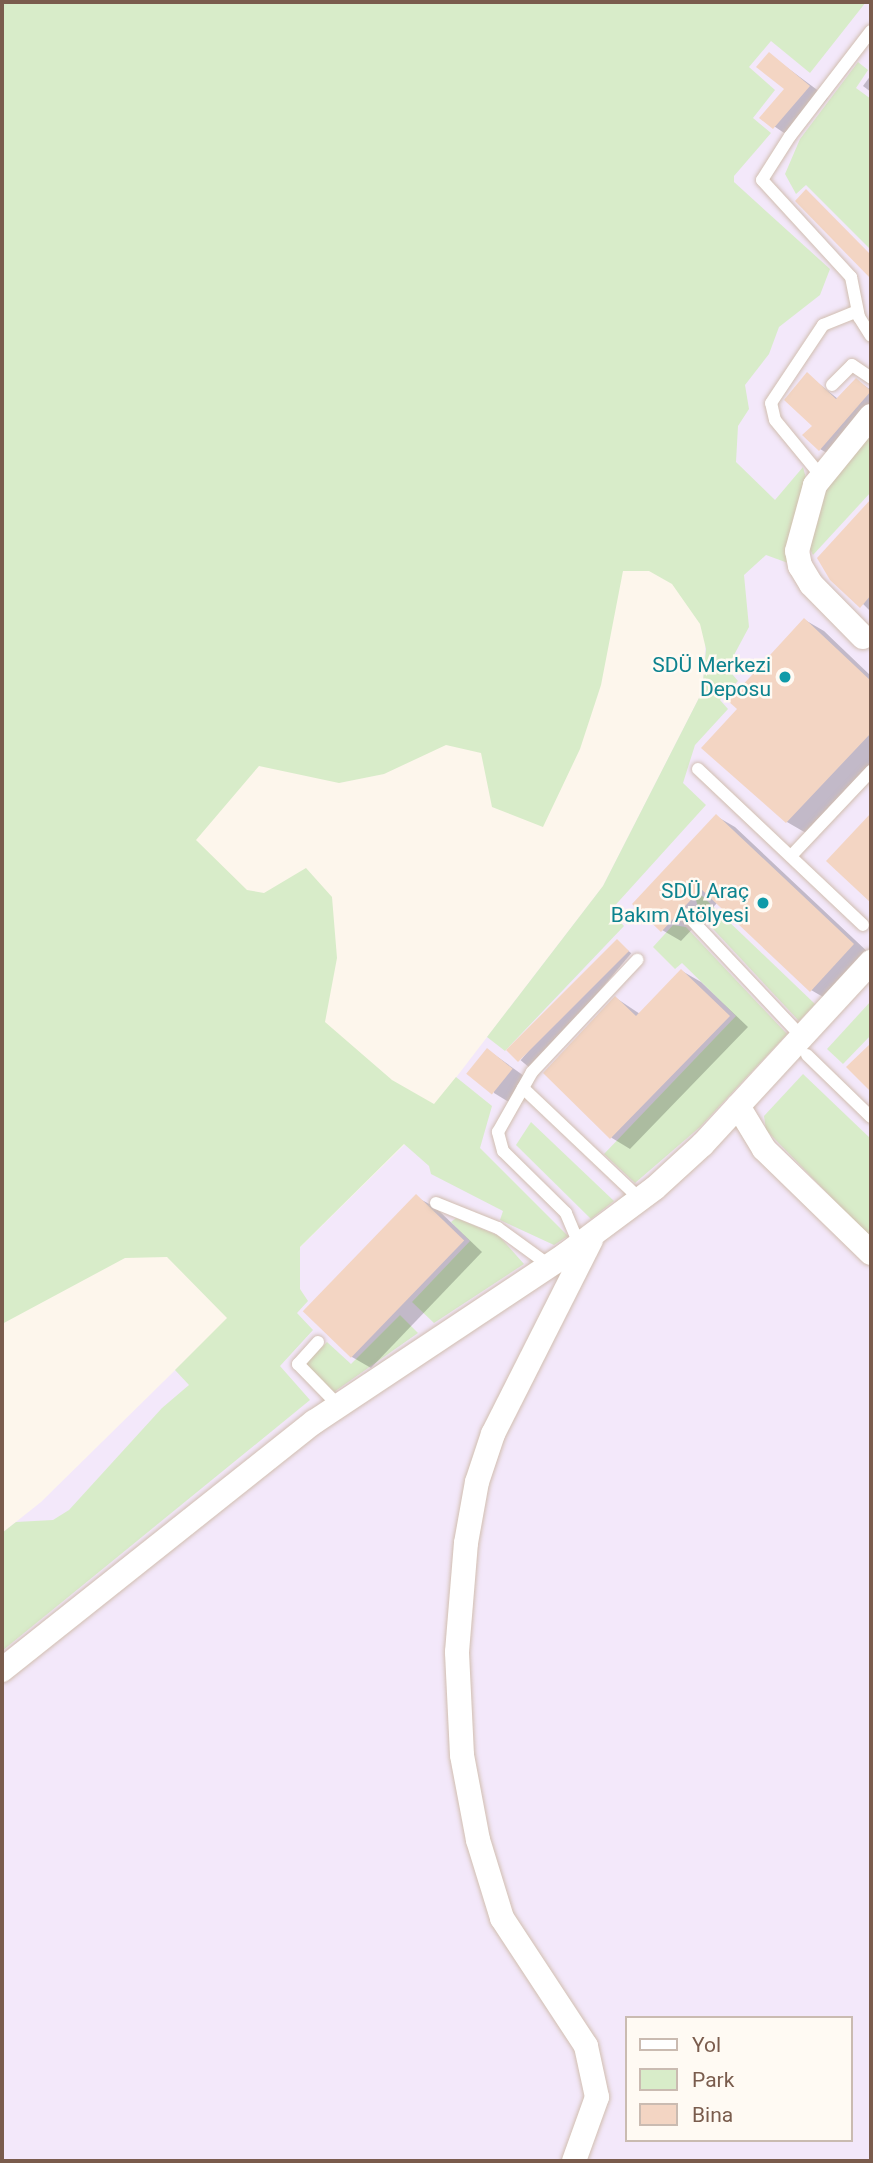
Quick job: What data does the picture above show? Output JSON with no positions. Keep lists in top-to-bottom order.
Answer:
{
  "places": ["SDÜ Merkezi Deposu", "SDÜ Araç Bakım Atölyesi"],
  "legend": ["Yol", "Park", "Bina"]
}
